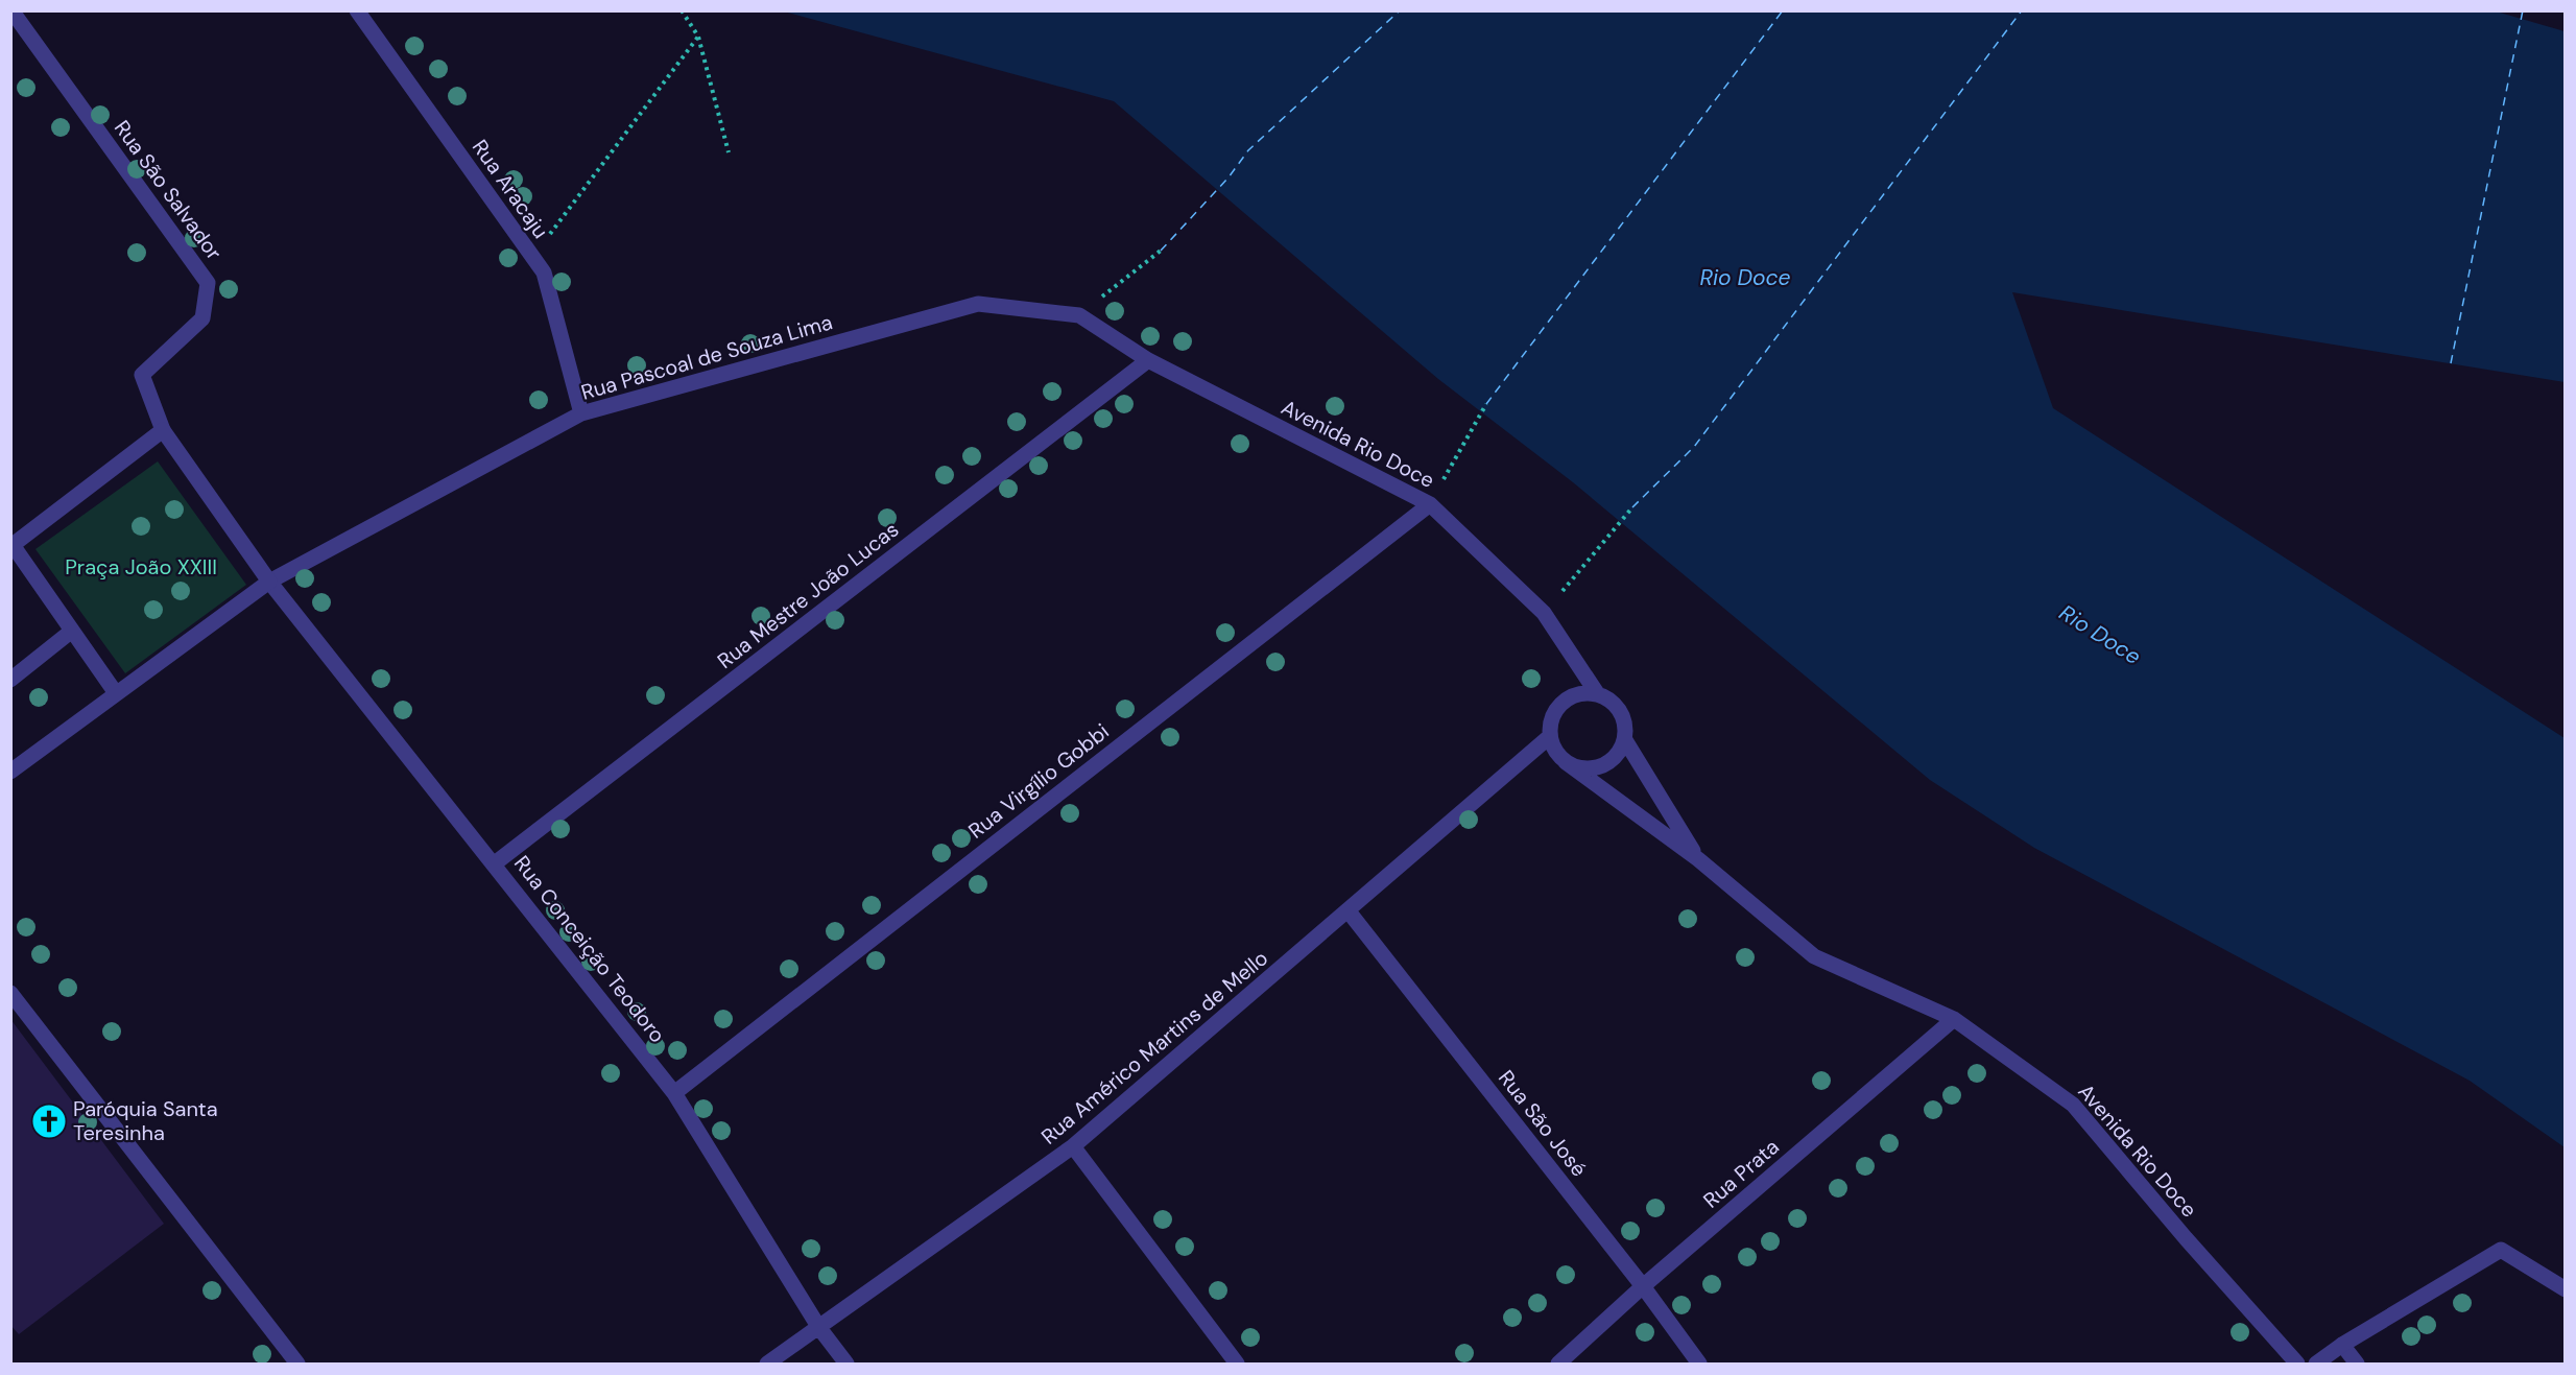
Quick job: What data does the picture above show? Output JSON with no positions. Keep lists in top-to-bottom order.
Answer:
{
  "streets": {
    "street": [
      "Rua Aracaju",
      "Rua São Salvador",
      "Rua Pascoal de Souza Lima",
      "Avenida Rio Doce",
      "Rua Mestre João Lucas",
      "Rua Virgílio Gobbi",
      "Rua Conceição Teodoro",
      "Rua Américo Martins de Mello",
      "Rua São José",
      "Rua Prata"
    ]
  },
  "crossings": [
    ["Rua Aracaju", "Rua Pascoal de Souza Lima"],
    ["Rua Pascoal de Souza Lima", "Avenida Rio Doce"],
    ["Rua Pascoal de Souza Lima", "Rua Conceição Teodoro"],
    ["Avenida Rio Doce", "Rua Mestre João Lucas"],
    ["Avenida Rio Doce", "Rua Virgílio Gobbi"],
    ["Avenida Rio Doce", "Rua Américo Martins de Mello"],
    ["Avenida Rio Doce", "Rua Prata"],
    ["Rua Mestre João Lucas", "Rua Conceição Teodoro"],
    ["Rua Virgílio Gobbi", "Rua Conceição Teodoro"],
    ["Rua Conceição Teodoro", "Rua Américo Martins de Mello"],
    ["Rua Américo Martins de Mello", "Rua São José"],
    ["Rua São José", "Rua Prata"]
  ],
  "water": ["Rio Doce"],
  "parks": ["Praça João XXIII"],
  "places": {
    "church": ["Paróquia Santa Teresinha"]
  }
}
